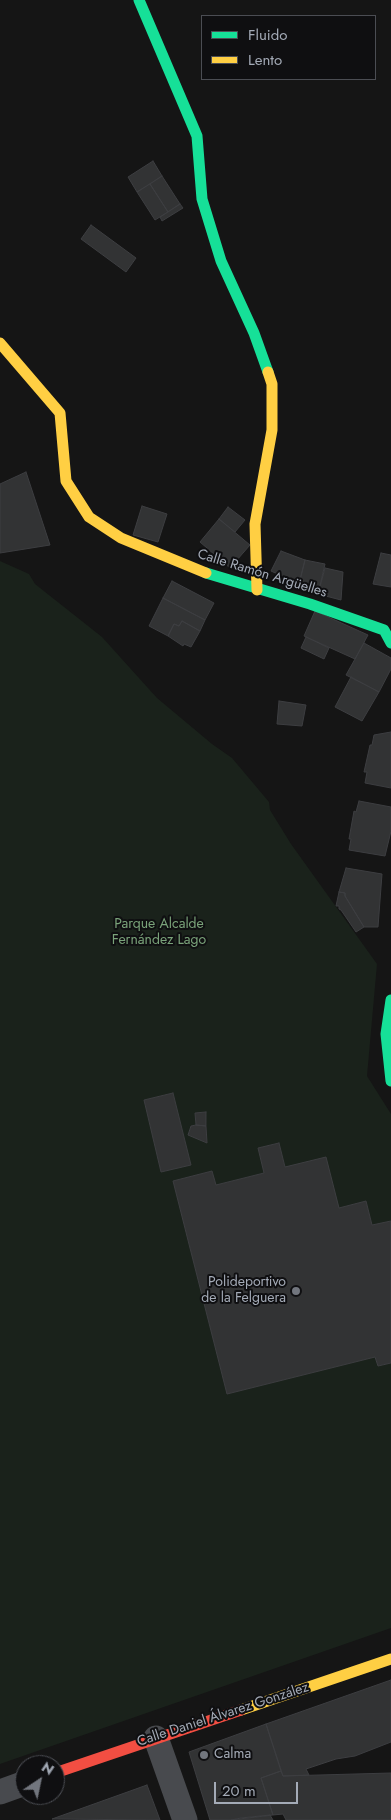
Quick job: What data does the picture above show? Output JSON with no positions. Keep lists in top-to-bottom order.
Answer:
{
  "streets": {
    "street": ["Calle Ramón Argüelles", "Calle Daniel Álvarez González"]
  },
  "parks": ["Parque Alcalde Fernández Lago"],
  "places": ["Polideportivo de la Felguera", "Calma"],
  "legend": ["Fluido", "Lento"],
  "scale_bar": "20 m",
  "north": "top right"
}
